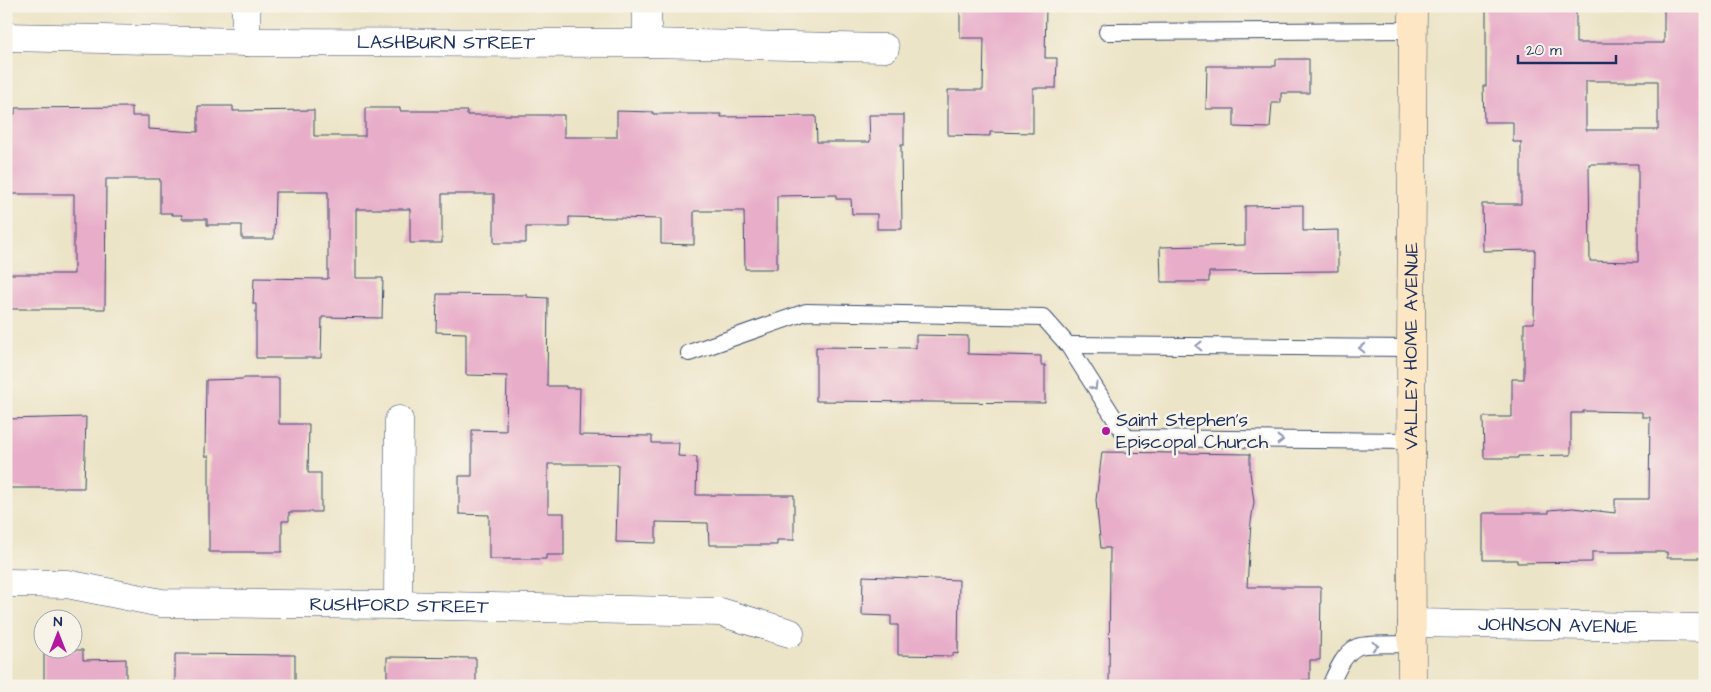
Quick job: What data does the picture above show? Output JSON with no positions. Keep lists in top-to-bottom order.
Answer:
{
  "streets": {
    "street": [
      "LASHBURN STREET",
      "VALLEY HOME AVENUE",
      "RUSHFORD STREET",
      "JOHNSON AVENUE"
    ]
  },
  "crossings": [
    ["VALLEY HOME AVENUE", "JOHNSON AVENUE"]
  ],
  "places": ["Saint Stephen's Episcopal Church"],
  "scale_bar": "20 m",
  "north": "top"
}
